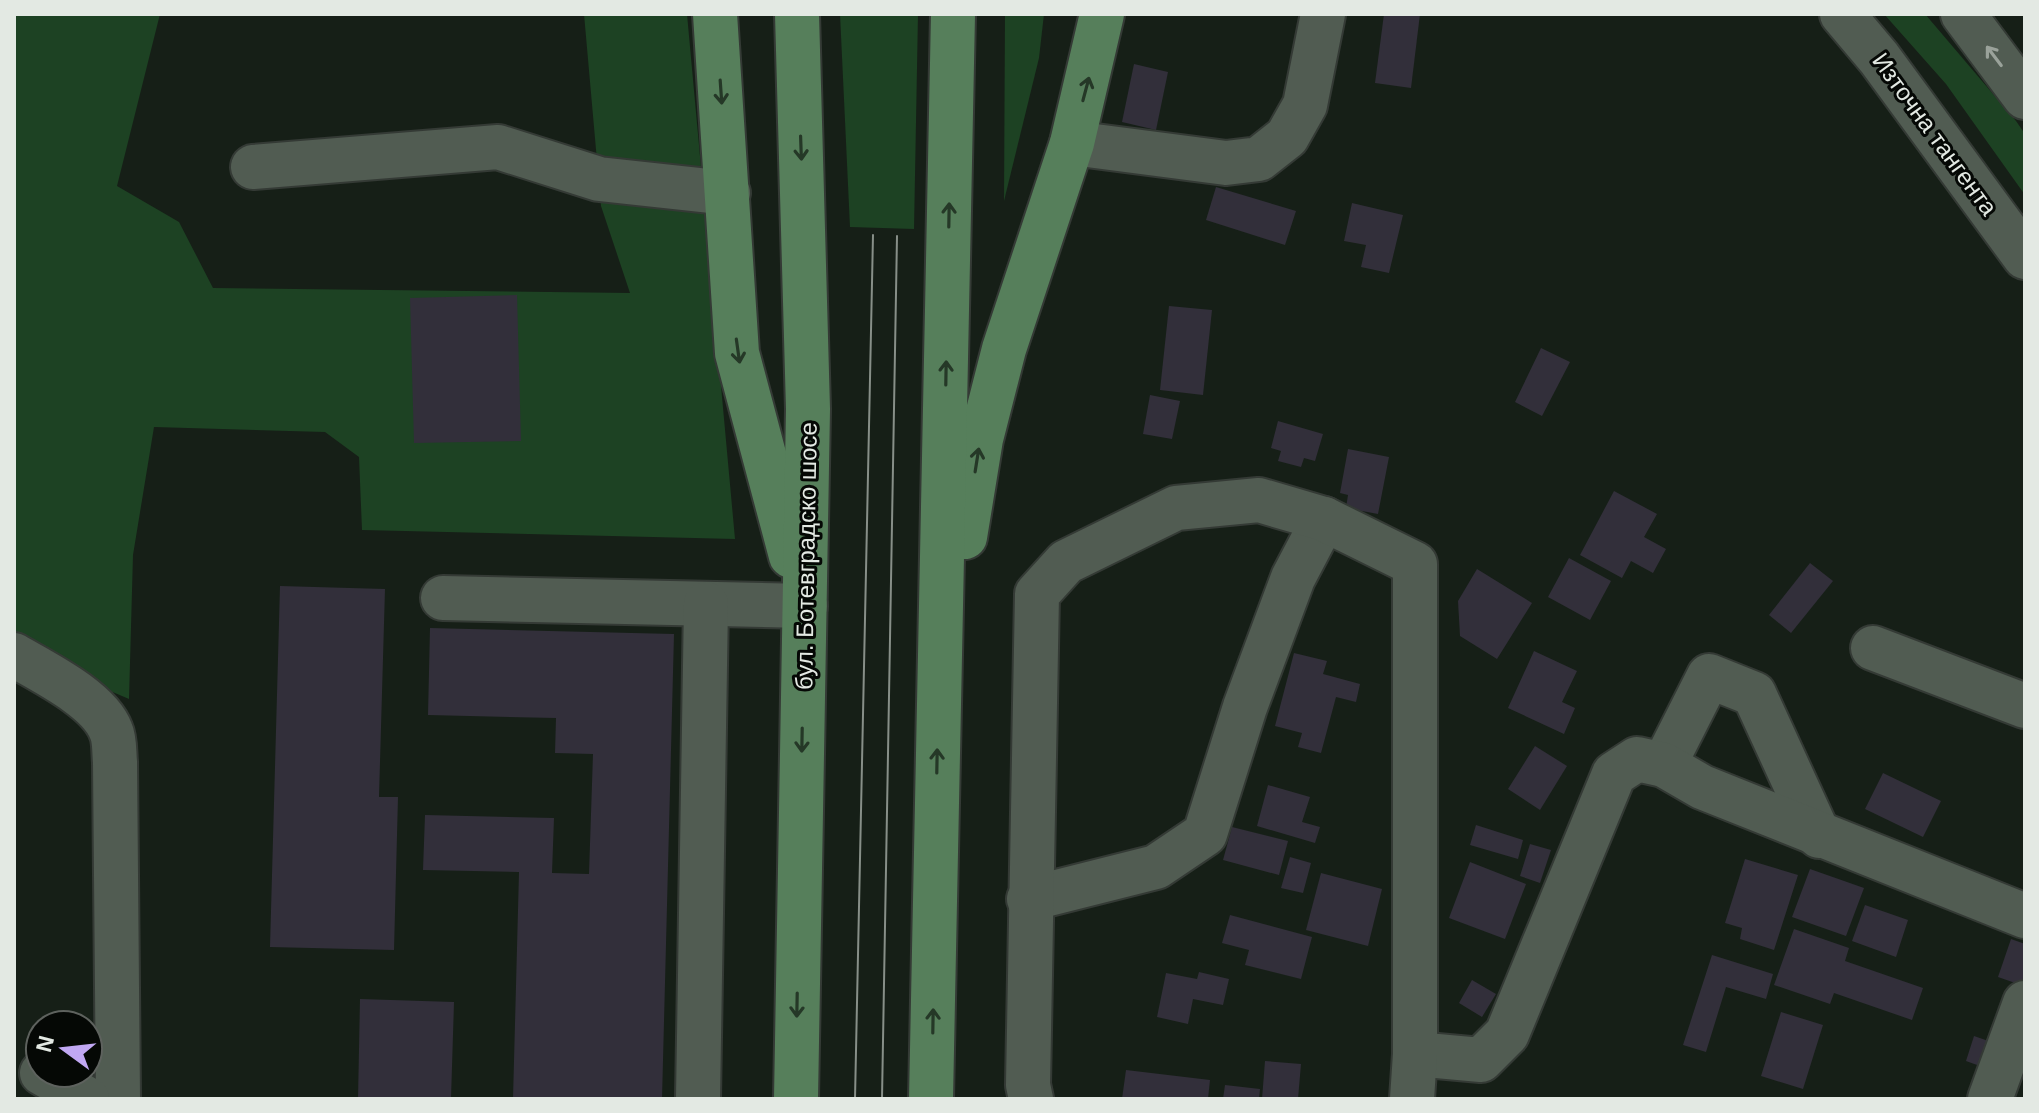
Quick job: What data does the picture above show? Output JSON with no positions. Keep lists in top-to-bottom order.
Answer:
{
  "streets": {
    "main road": ["бул. Ботевградско шосе"],
    "street": ["Източна тангента"]
  },
  "north": "left"
}
